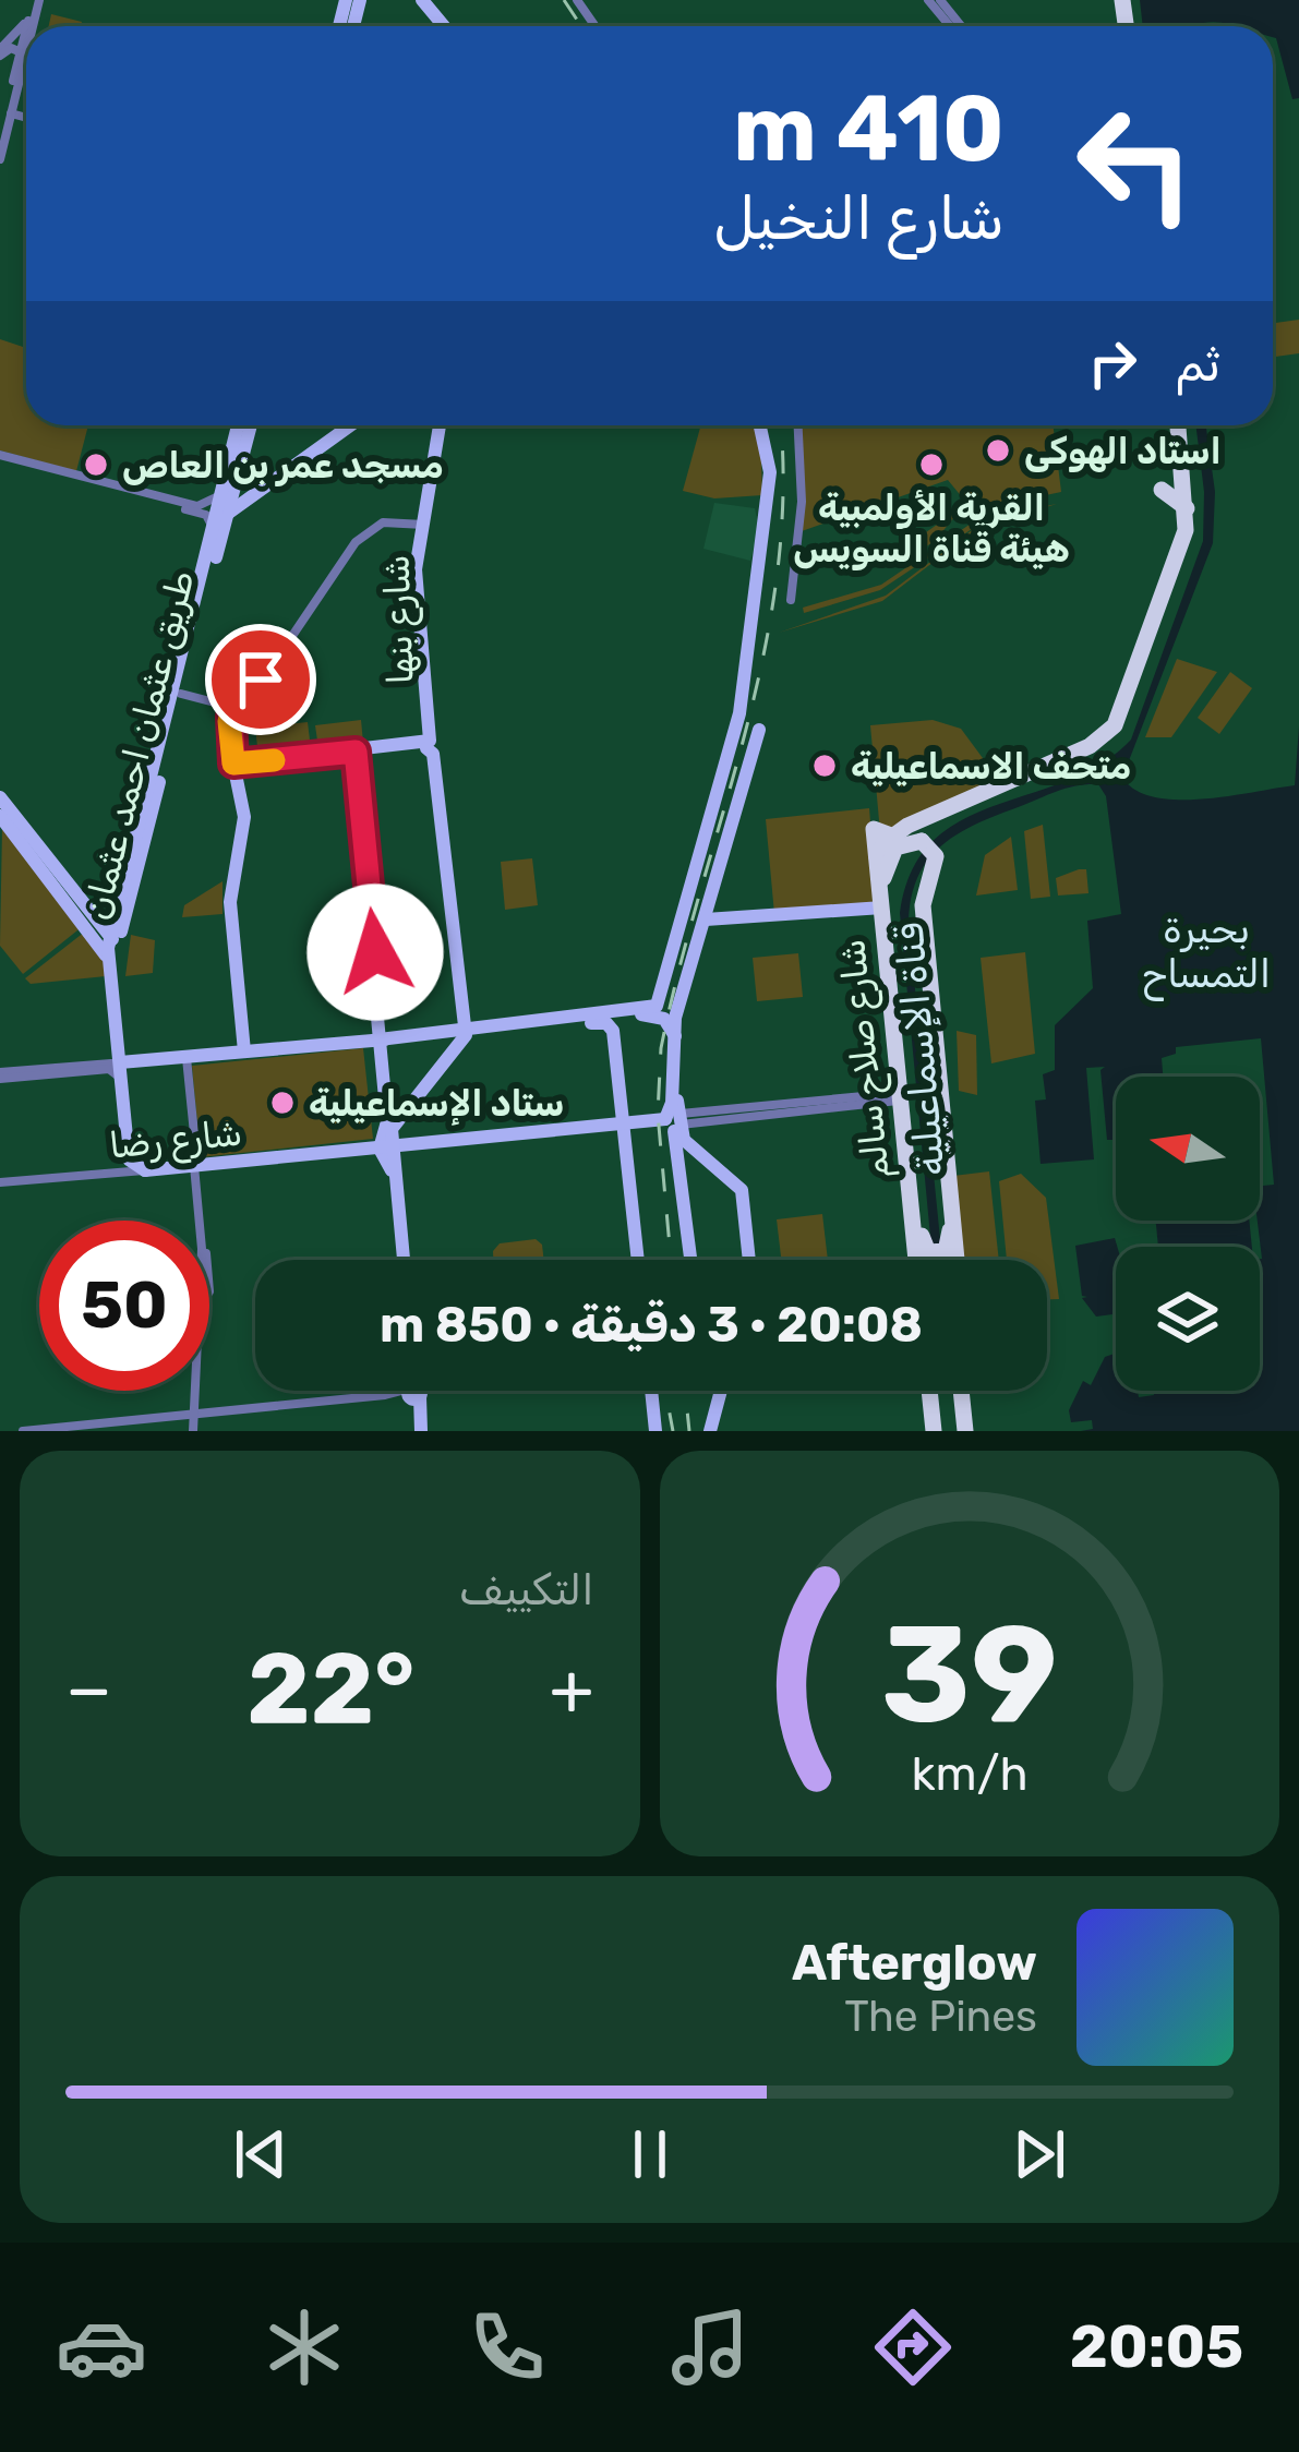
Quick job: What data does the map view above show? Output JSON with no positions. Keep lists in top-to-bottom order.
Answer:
{
  "streets": {
    "highway": ["شارع صلاح سالم"],
    "main road": ["شارع بنها", "طريق عثمان احمد عثمان", "شارع رضا"]
  },
  "crossings": [
    ["طريق عثمان احمد عثمان", "شارع رضا"]
  ],
  "water": ["بحيرة التمساح", "قناة الإسماعيلية"],
  "places": [
    "استاد الهوكى",
    "مسجد عمر بن العاص",
    "القرية الأولمبية هيئة قناة السويس",
    "متحف الاسماعيلية",
    "ستاد الإسماعيلية"
  ],
  "north": "left",
  "page": {
    "turn": ["410 m", "شارع النخيل"],
    "then": "ثم",
    "limit": "50",
    "trip": "20:08 · 3 دقيقة · 850 m",
    "tile": "التكييف",
    "heat": ["−", "22°", "+"],
    "song": ["Afterglow", "The Pines"],
    "tabs": "20:05",
    "gauge": ["39", "km/h"]
  }
}
